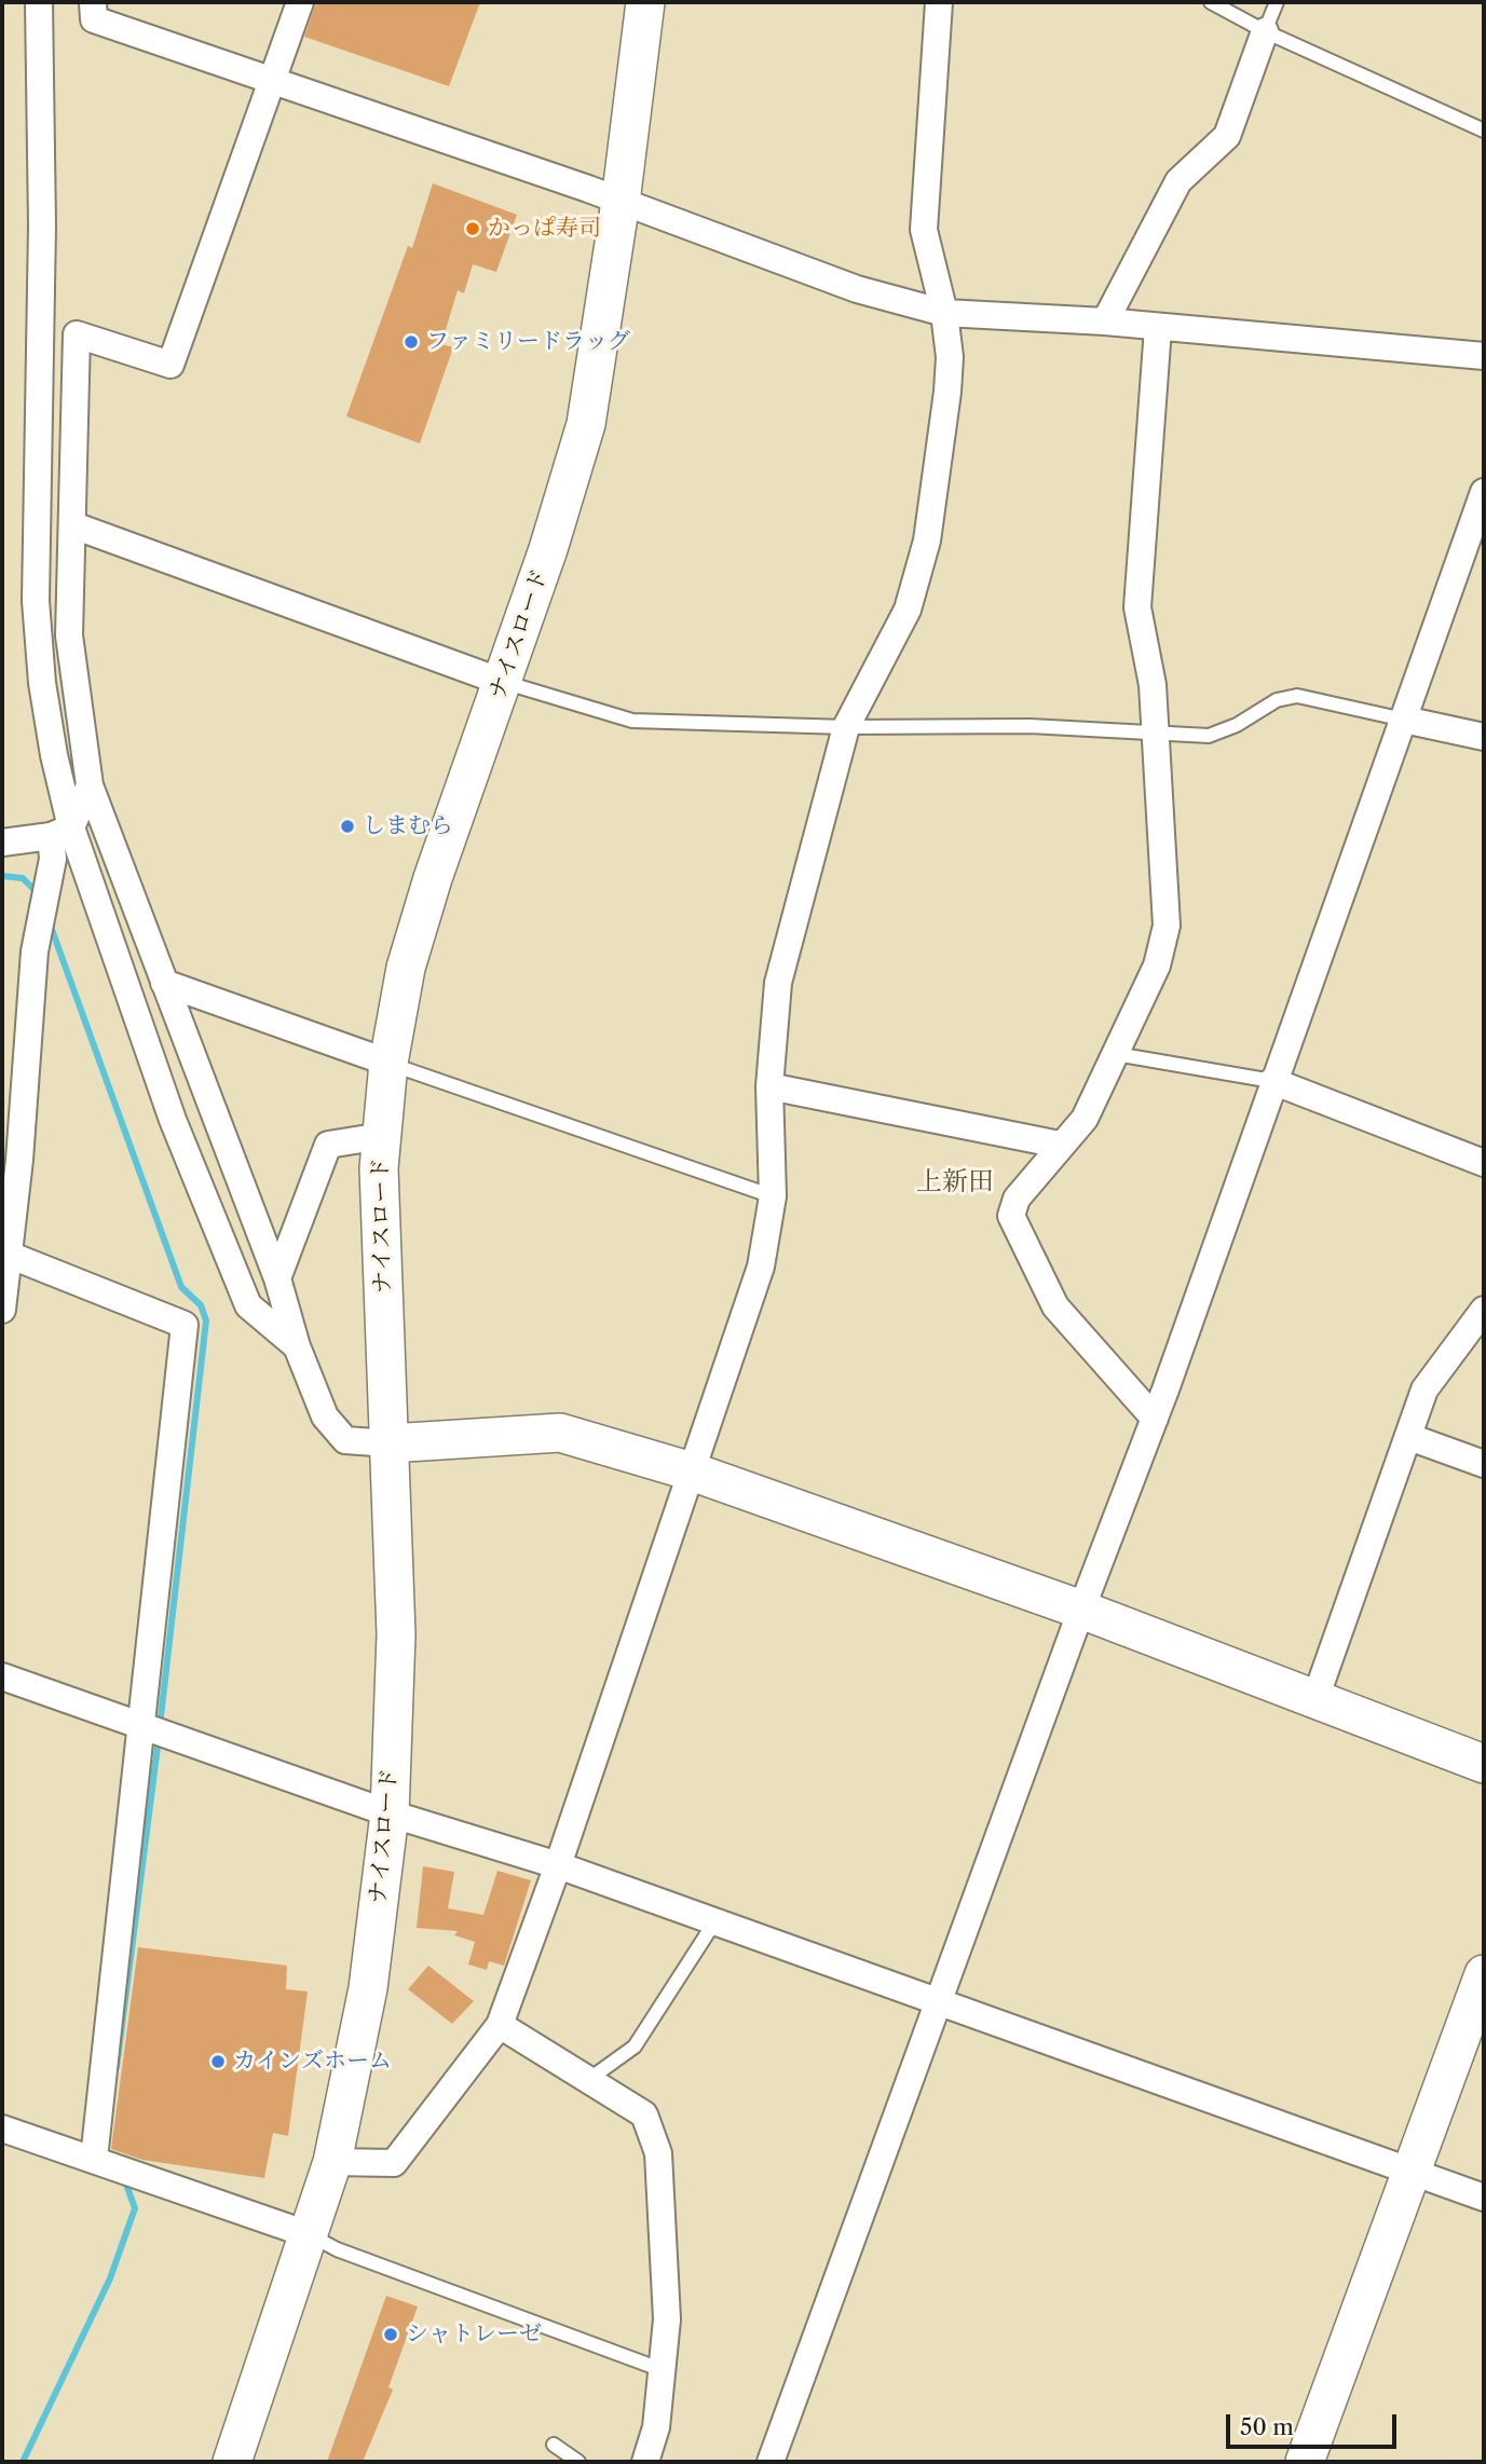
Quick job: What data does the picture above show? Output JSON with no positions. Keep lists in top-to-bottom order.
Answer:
{
  "streets": {
    "street": ["ナイスロード"]
  },
  "districts": ["上新田"],
  "places": [
    "かっぱ寿司",
    "ファミリードラッグ",
    "しまむら",
    "カインズホーム",
    "シャトレーゼ"
  ],
  "scale_bar": "50 m"
}
